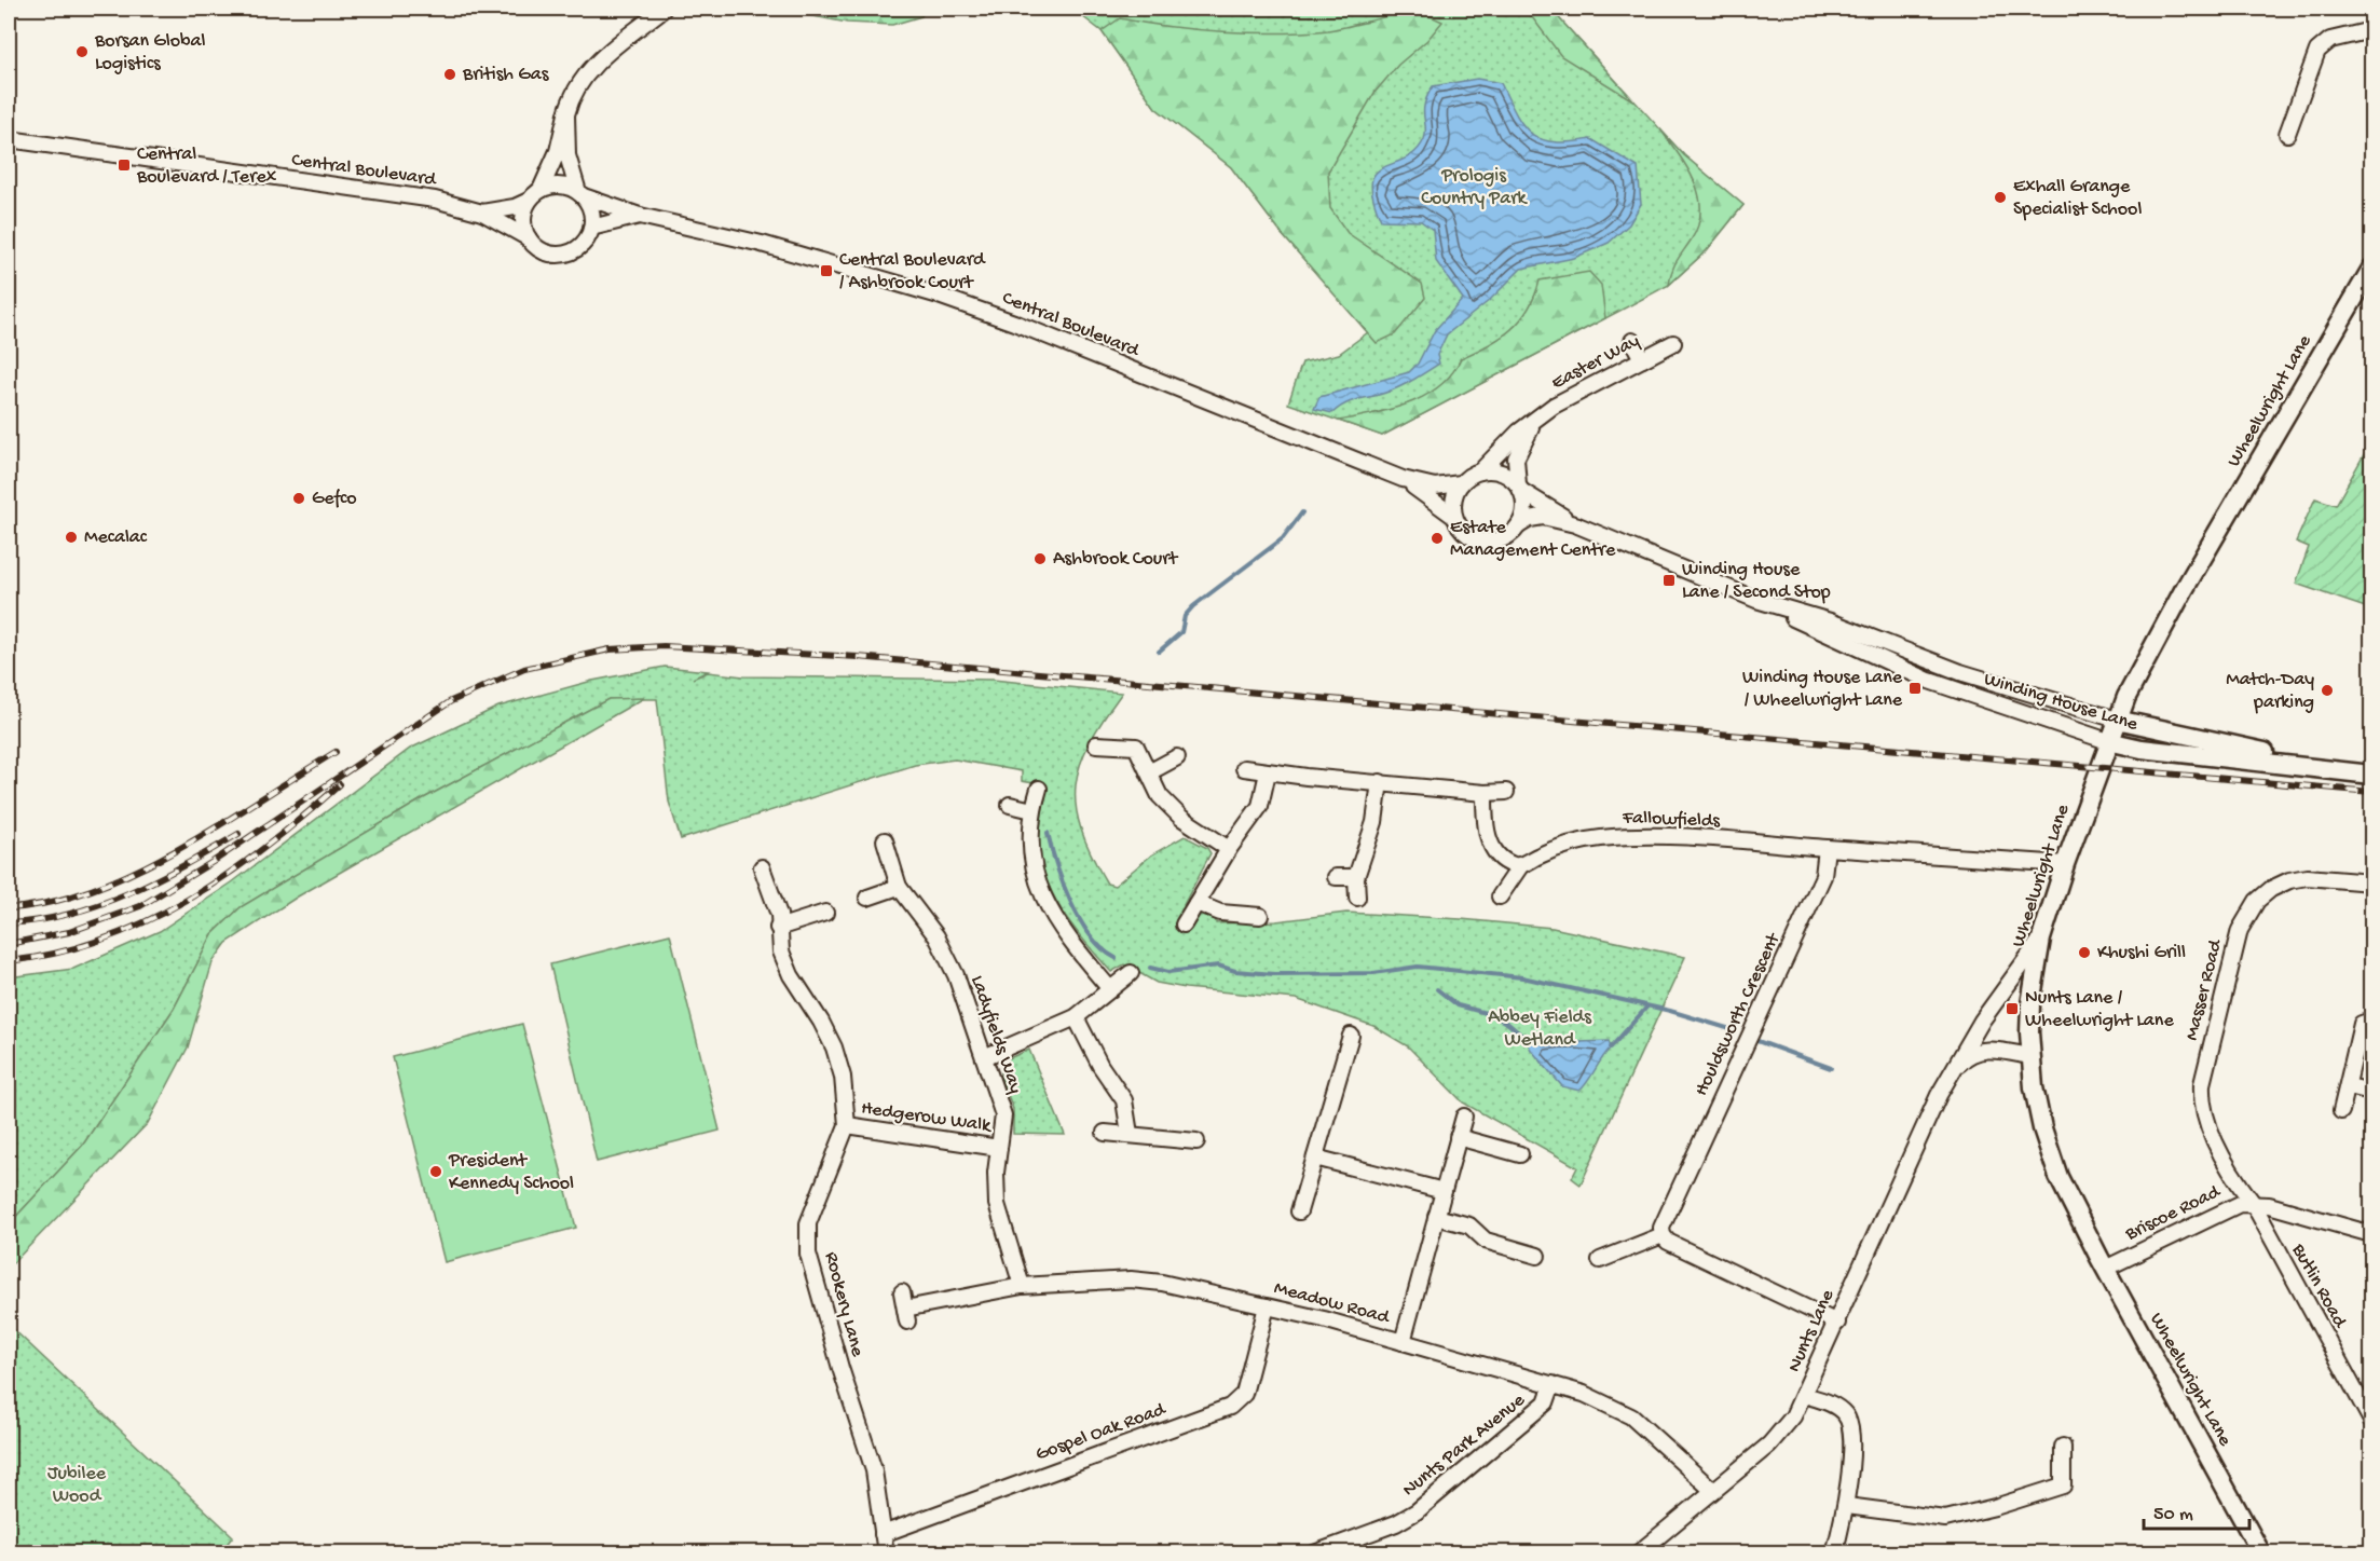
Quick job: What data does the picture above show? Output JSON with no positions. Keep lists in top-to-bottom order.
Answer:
{
  "streets": {
    "street": [
      "Central Boulevard",
      "Easter Way",
      "Wheelwright Lane",
      "Winding House Lane",
      "Fallowfields",
      "Masser Road",
      "Houldsworth Crescent",
      "Ladyfields Way",
      "Hedgerow Walk",
      "Briscoe Road",
      "Butlin Road",
      "Meadow Road",
      "Rookery Lane",
      "Nunts Lane",
      "Gospel Oak Road",
      "Nunts Park Avenue"
    ]
  },
  "crossings": [
    ["Central Boulevard", "Easter Way"],
    ["Central Boulevard", "Winding House Lane"],
    ["Easter Way", "Winding House Lane"],
    ["Wheelwright Lane", "Winding House Lane"],
    ["Wheelwright Lane", "Briscoe Road"],
    ["Wheelwright Lane", "Nunts Lane"],
    ["Fallowfields", "Houldsworth Crescent"],
    ["Masser Road", "Briscoe Road"],
    ["Masser Road", "Butlin Road"],
    ["Ladyfields Way", "Hedgerow Walk"],
    ["Ladyfields Way", "Meadow Road"],
    ["Hedgerow Walk", "Rookery Lane"],
    ["Briscoe Road", "Butlin Road"],
    ["Meadow Road", "Nunts Lane"],
    ["Meadow Road", "Gospel Oak Road"],
    ["Meadow Road", "Nunts Park Avenue"],
    ["Rookery Lane", "Gospel Oak Road"]
  ],
  "parks": ["Prologis Country Park", "Abbey Fields Wetland", "Jubilee Wood"],
  "places": {
    "other": [
      "Borsan Global Logistics",
      "British Gas",
      "Exhall Grange Specialist School",
      "Gefco",
      "Mecalac",
      "Estate Management Centre",
      "Ashbrook Court",
      "Match-Day parking",
      "Khushi Grill",
      "President Kennedy School"
    ],
    "transit": [
      "Central Boulevard / Terex",
      "Central Boulevard / Ashbrook Court",
      "Winding House Lane / Second Stop",
      "Winding House Lane / Wheelwright Lane",
      "Nunts Lane / Wheelwright Lane"
    ]
  },
  "scale_bar": "50 m"
}
